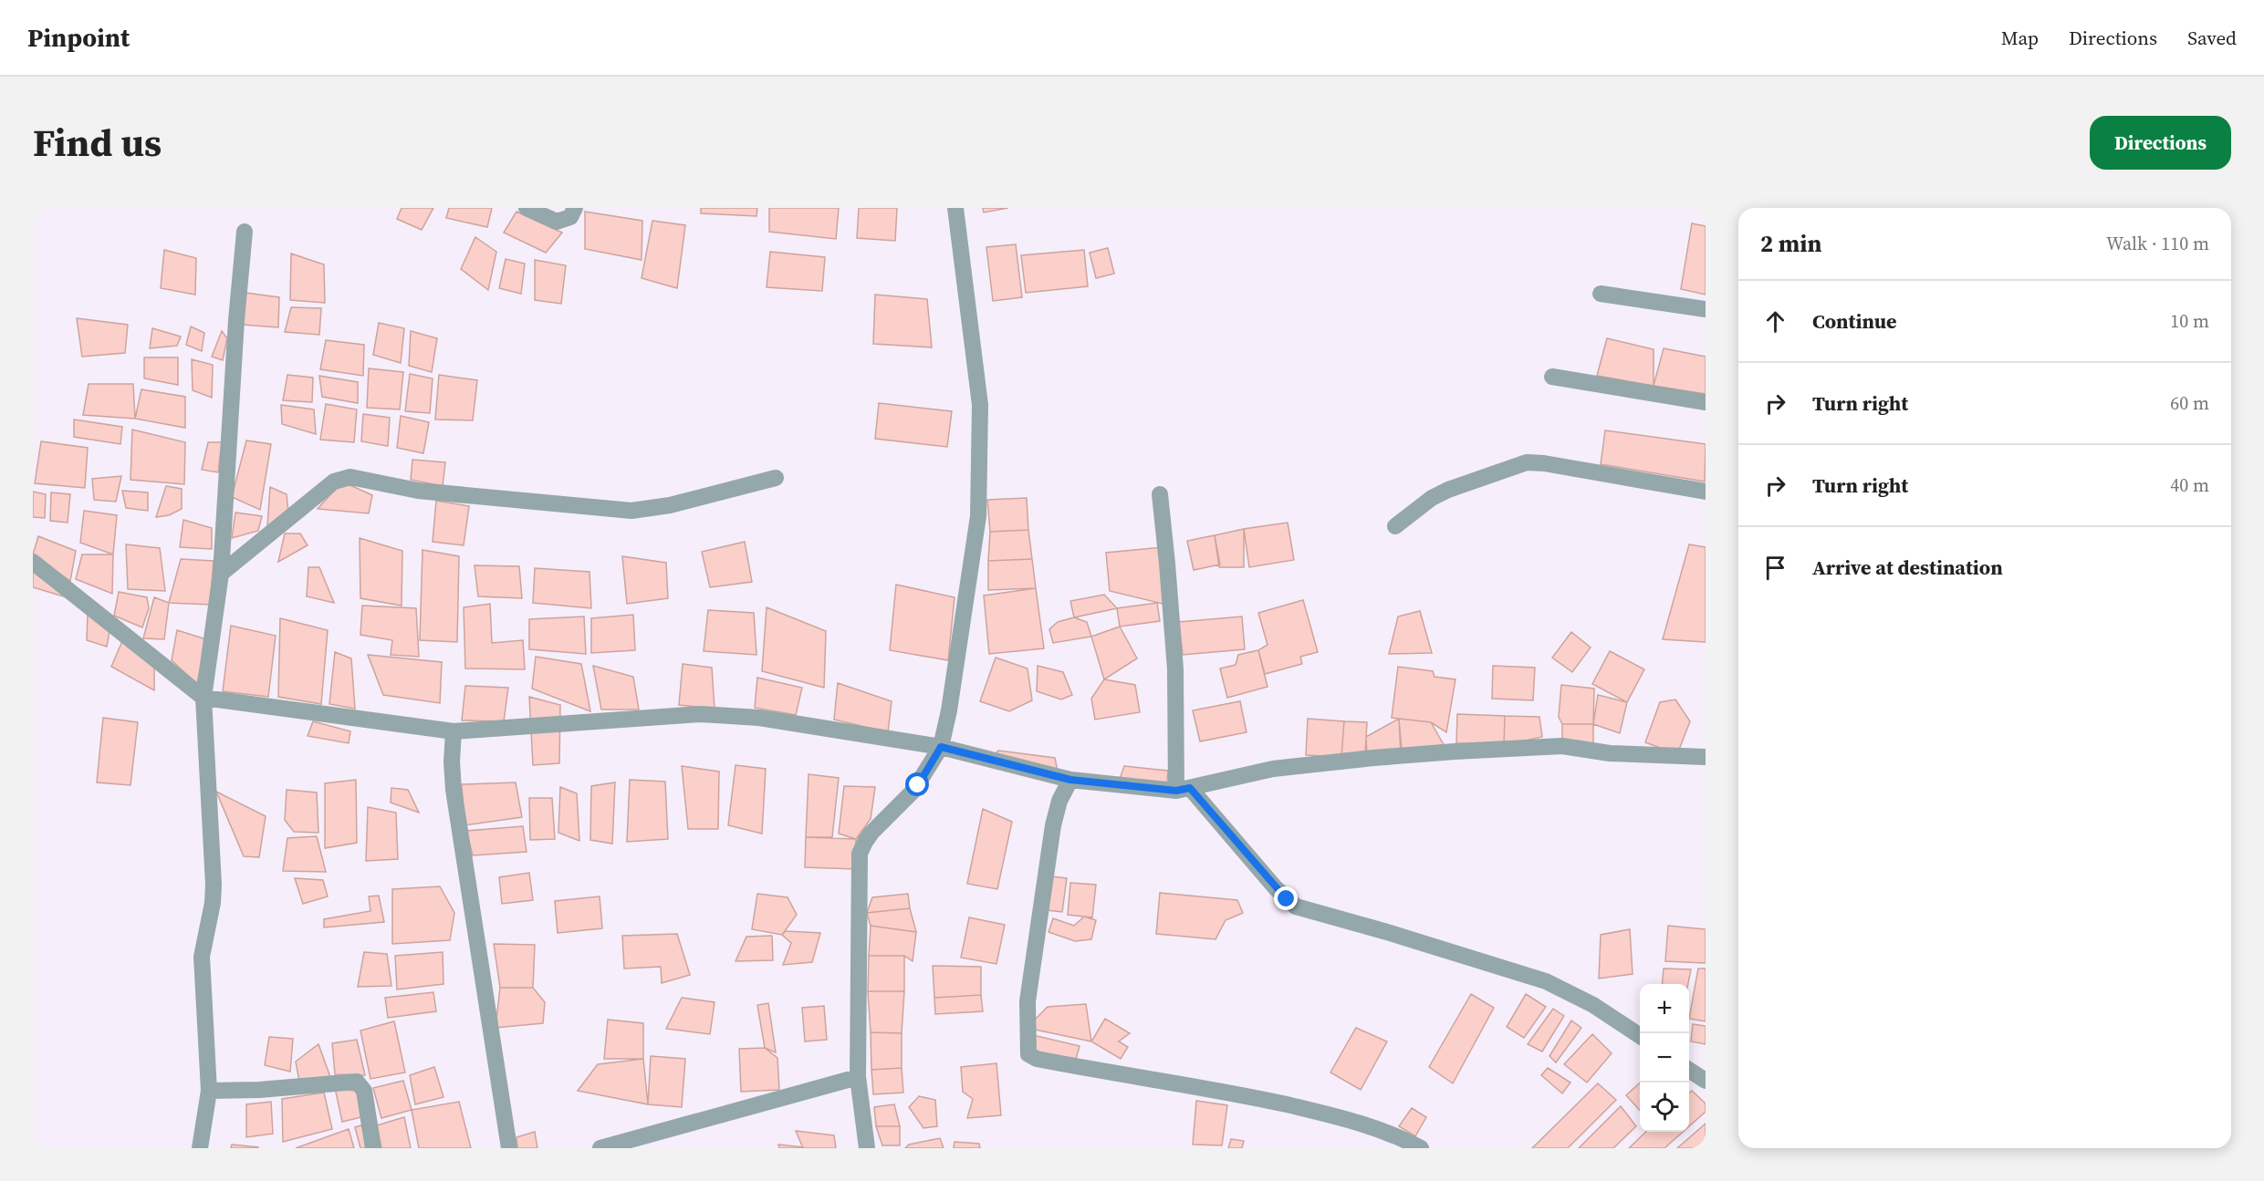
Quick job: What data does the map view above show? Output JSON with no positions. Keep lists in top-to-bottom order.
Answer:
{
  "page": {
    "header": "Pinpoint",
    "nav": ["Map", "Directions", "Saved"],
    "title": "Find us",
    "buttons": "Directions",
    "heading": ["2 min", "Walk · 110 m"],
    "list": [
      ["Continue", "10 m"],
      ["Turn right", "60 m"],
      ["Turn right", "40 m"],
      "Arrive at destination"
    ],
    "map_buttons": ["+", "−"]
  }
}
